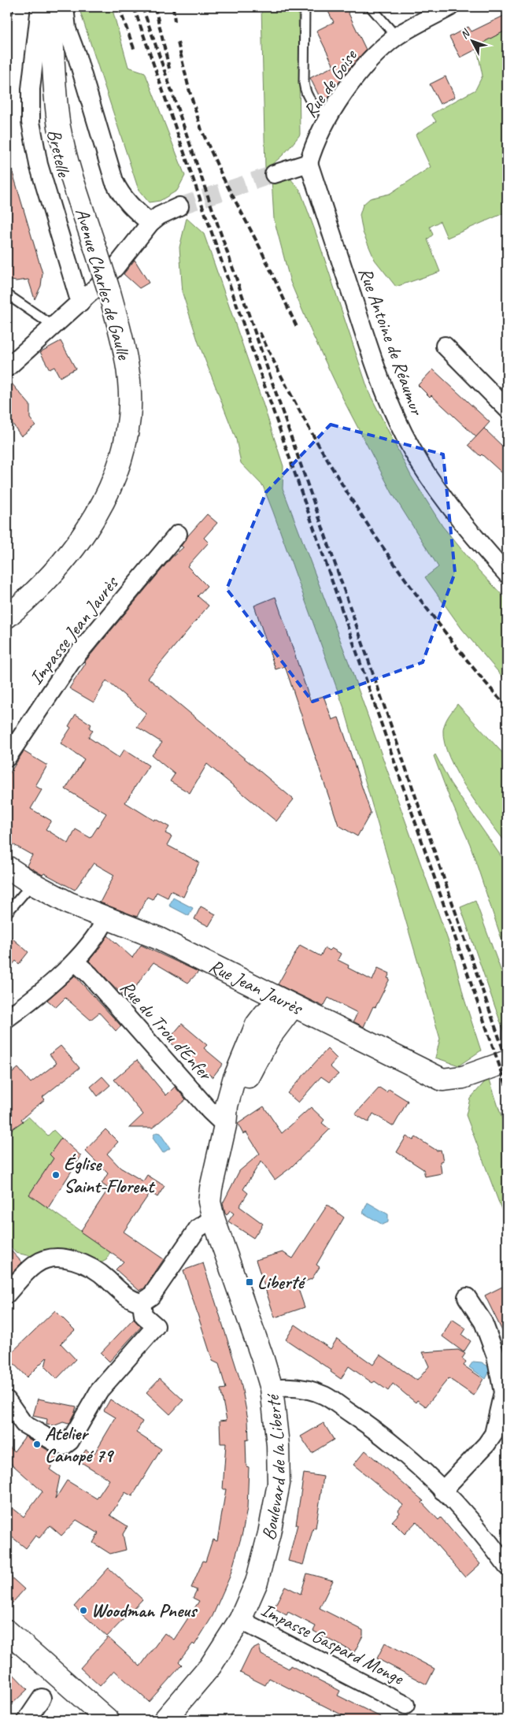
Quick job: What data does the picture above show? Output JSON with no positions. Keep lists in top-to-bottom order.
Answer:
{
  "streets": {
    "street": [
      "Rue de Goise",
      "Bretelle",
      "Avenue Charles de Gaulle",
      "Rue Antoine de Réaumur",
      "Impasse Jean Jaurès",
      "Rue Jean Jaurès",
      "Rue du Trou d'Enfer",
      "Boulevard de la Liberté",
      "Impasse Gaspard Monge"
    ]
  },
  "crossings": [
    ["Rue de Goise", "Rue Antoine de Réaumur"],
    ["Rue Jean Jaurès", "Boulevard de la Liberté"],
    ["Rue du Trou d'Enfer", "Boulevard de la Liberté"],
    ["Boulevard de la Liberté", "Impasse Gaspard Monge"]
  ],
  "places": {
    "other": ["Église Saint-Florent", "Atelier Canopé 79", "Woodman Pneus"],
    "transit": ["Liberté"]
  },
  "north": "top left"
}
